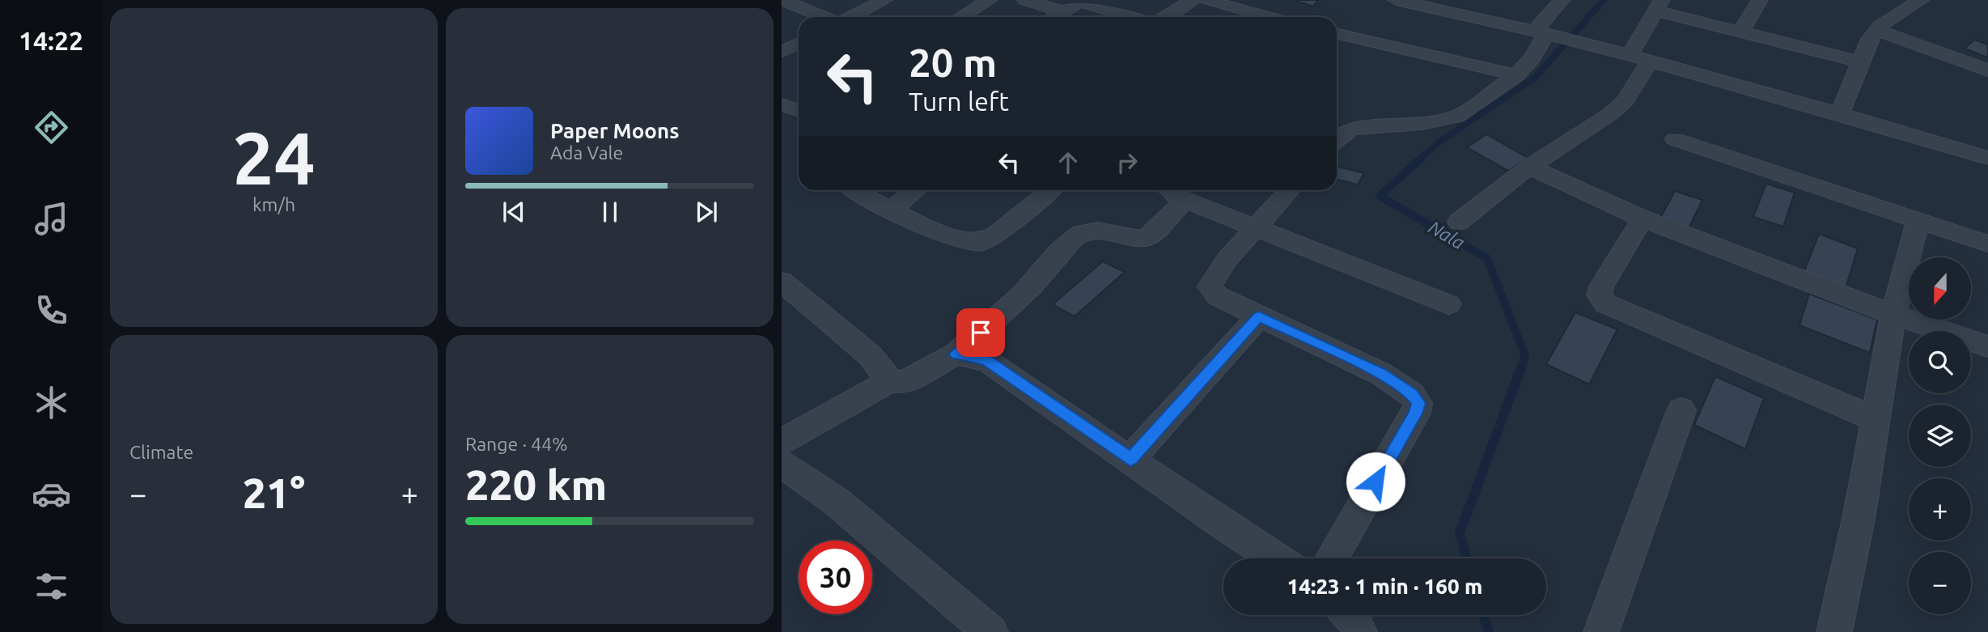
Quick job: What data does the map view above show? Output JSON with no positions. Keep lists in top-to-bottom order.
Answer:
{
  "water": ["Nala"],
  "north": "bottom",
  "page": {
    "tabs": "14:22",
    "tile": [
      ["24", "km/h"],
      "Climate",
      ["Range · 44%", "220 km"]
    ],
    "turn": ["20 m", "Turn left"],
    "song": ["Paper Moons", "Ada Vale"],
    "map_buttons": ["+", "−"],
    "heat": ["−", "21°", "+"],
    "limit": "30",
    "trip": "14:23 · 1 min · 160 m"
  }
}
